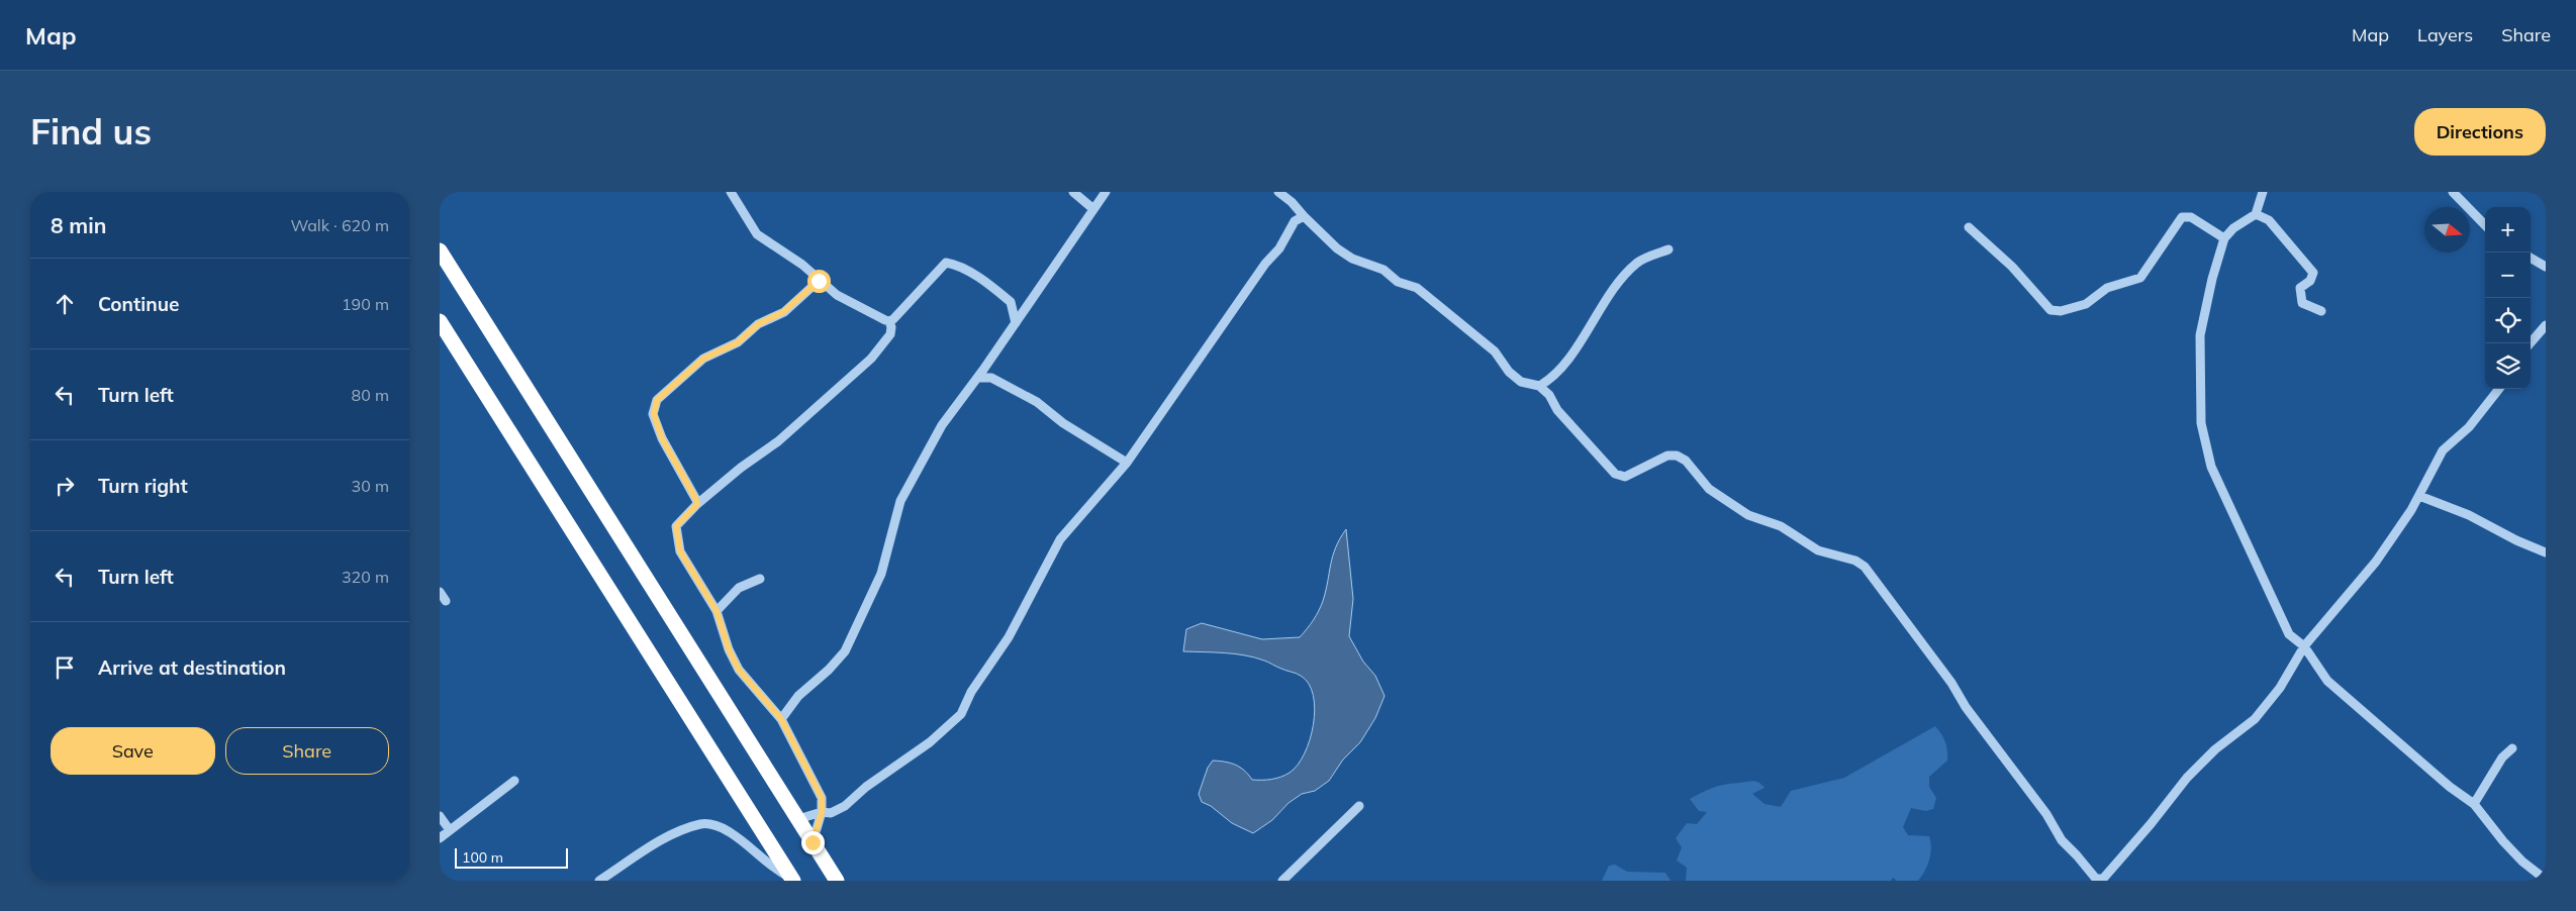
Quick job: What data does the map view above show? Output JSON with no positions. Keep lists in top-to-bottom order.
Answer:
{
  "scale_bar": "100 m",
  "north": "right",
  "page": {
    "header": "Map",
    "nav": ["Map", "Layers", "Share"],
    "buttons": [
      "Directions",
      ["Save", "Share"]
    ],
    "title": "Find us",
    "heading": ["8 min", "Walk · 620 m"],
    "map_buttons": ["+", "−"],
    "list": [
      ["Continue", "190 m"],
      ["Turn left", "80 m"],
      ["Turn right", "30 m"],
      ["Turn left", "320 m"],
      "Arrive at destination"
    ],
    "scale": "100 m"
  }
}
